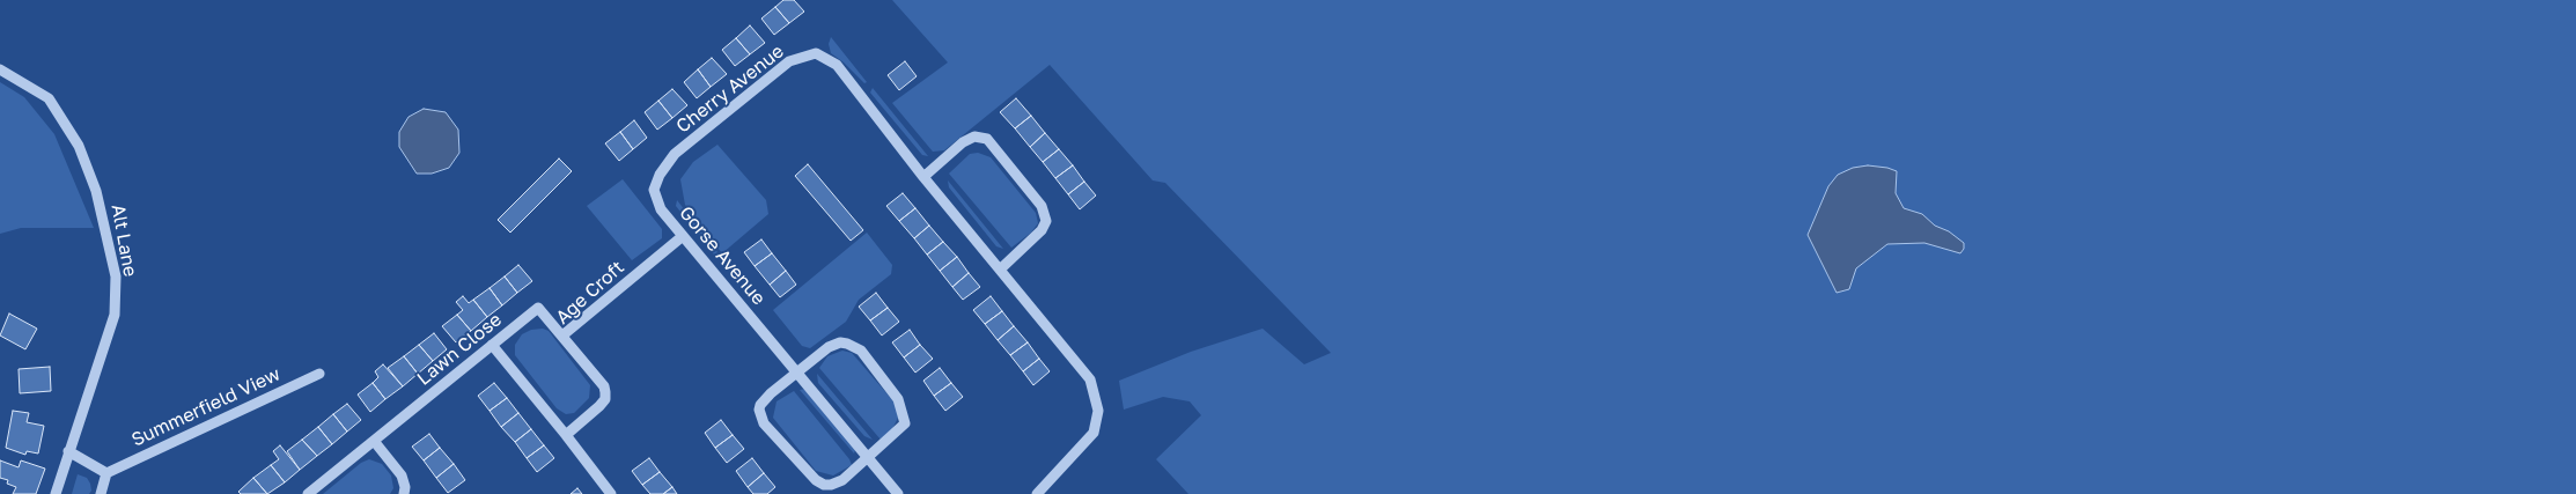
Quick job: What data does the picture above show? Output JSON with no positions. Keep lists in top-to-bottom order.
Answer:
{
  "streets": {
    "street": [
      "Cherry Avenue",
      "Alt Lane",
      "Gorse Avenue",
      "Age Croft",
      "Lawn Close",
      "Summerfield View"
    ]
  },
  "crossings": [
    ["Cherry Avenue", "Gorse Avenue"],
    ["Gorse Avenue", "Age Croft"],
    ["Age Croft", "Lawn Close"]
  ]
}
